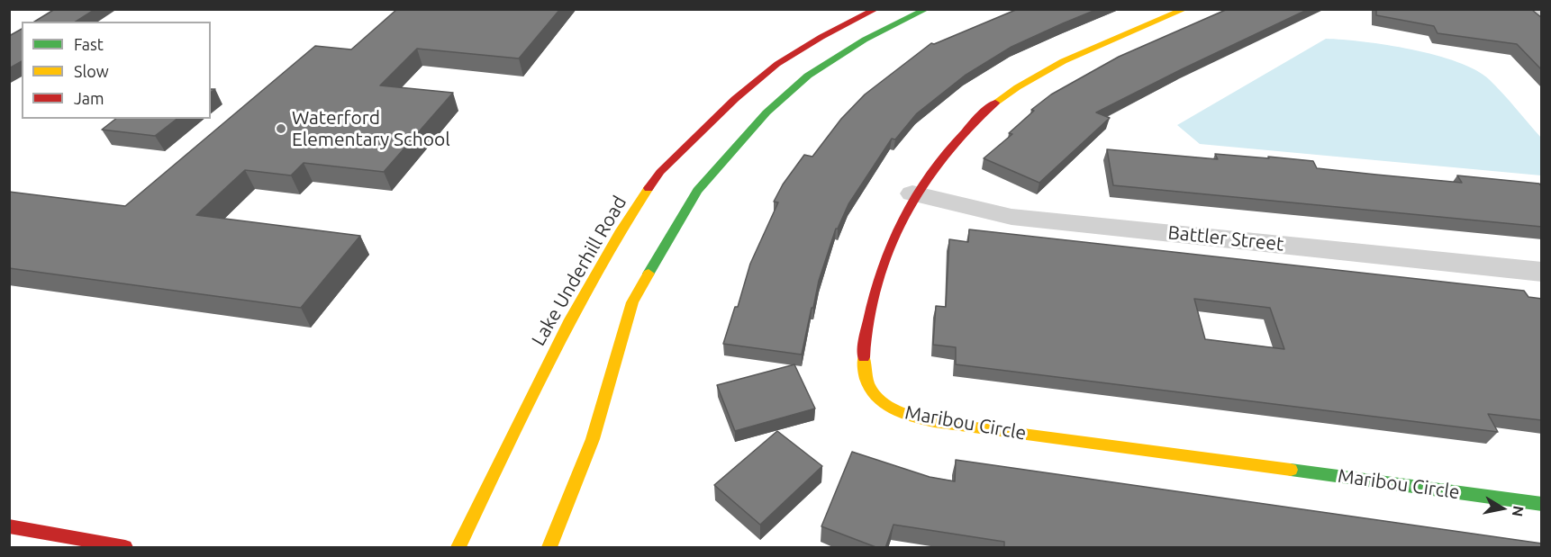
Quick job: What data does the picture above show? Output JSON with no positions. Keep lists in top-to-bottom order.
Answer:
{
  "streets": {
    "street": ["Battler Street", "Lake Underhill Road", "Maribou Circle"]
  },
  "crossings": [
    ["Battler Street", "Maribou Circle"]
  ],
  "places": ["Waterford Elementary School"],
  "legend": ["Fast", "Slow", "Jam"],
  "north": "right"
}
